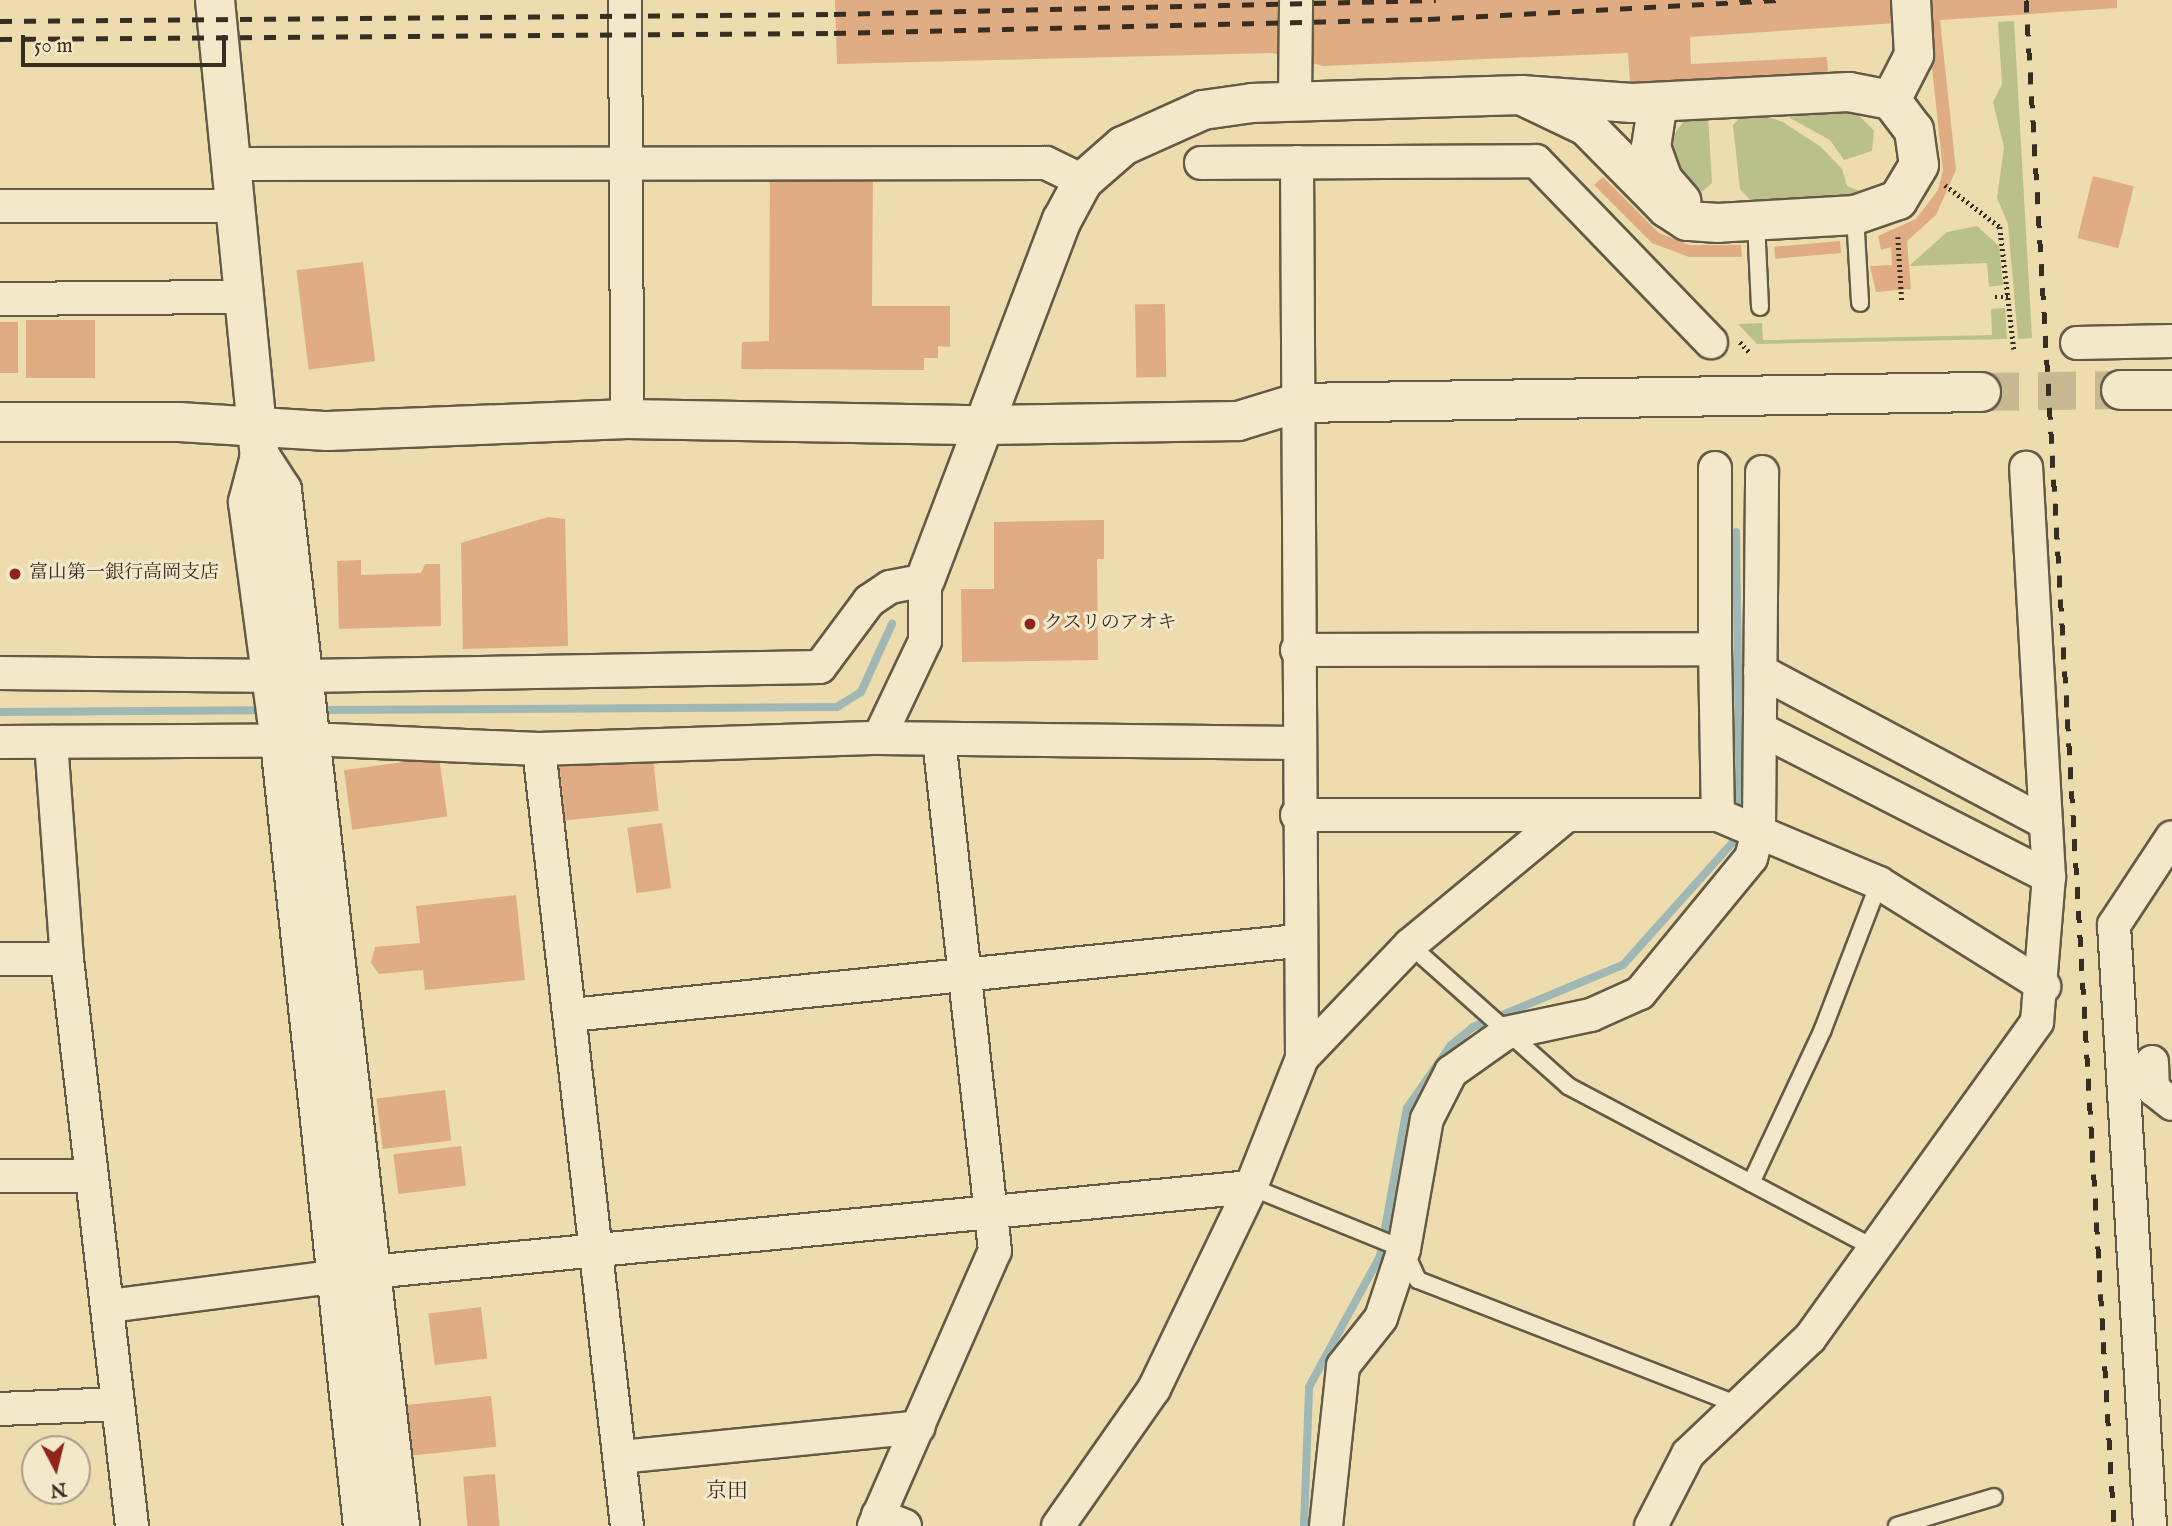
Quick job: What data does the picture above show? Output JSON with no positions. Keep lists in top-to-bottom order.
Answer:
{
  "districts": ["京田"],
  "places": ["富山第一銀行高岡支店", "クスリのアオキ"],
  "scale_bar": "50 m",
  "north": "bottom"
}
